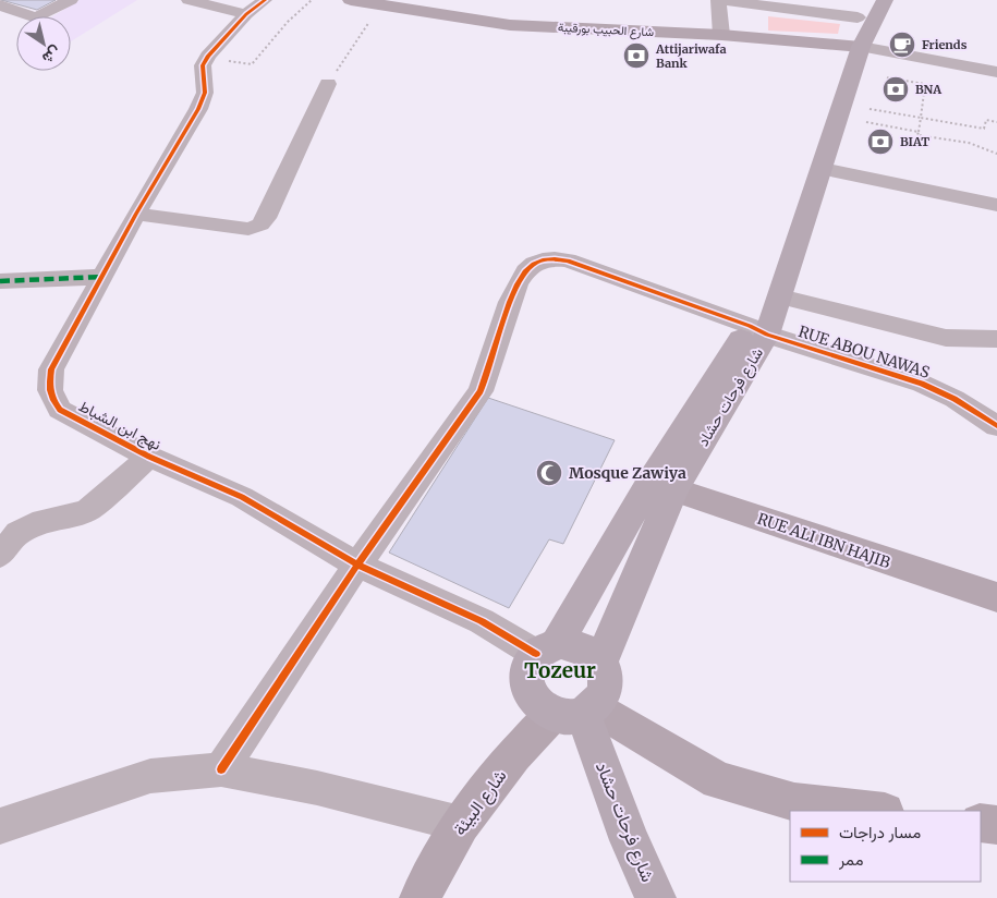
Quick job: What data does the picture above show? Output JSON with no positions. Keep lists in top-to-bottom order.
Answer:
{
  "streets": {
    "main road": [
      "شارع الحبيب بورقيبة",
      "شارع فرحات حشاد",
      "RUE ALI IBN HAJIB",
      "شارع البيئة"
    ],
    "street": ["RUE ABOU NAWAS", "نهج ابن الشباط"]
  },
  "crossings": [
    ["شارع الحبيب بورقيبة", "شارع فرحات حشاد"],
    ["RUE ABOU NAWAS", "شارع فرحات حشاد"],
    ["RUE ABOU NAWAS", "نهج ابن الشباط"],
    ["شارع فرحات حشاد", "نهج ابن الشباط"],
    ["شارع فرحات حشاد", "RUE ALI IBN HAJIB"],
    ["شارع فرحات حشاد", "شارع البيئة"],
    ["نهج ابن الشباط", "شارع البيئة"]
  ],
  "districts": ["Tozeur"],
  "places": {
    "cafe": ["Friends"],
    "bank": ["Attijariwafa Bank", "BNA", "BIAT"],
    "mosque": ["Mosque Zawiya"]
  },
  "legend": ["مسار دراجات", "ممر"],
  "north": "bottom right"
}
